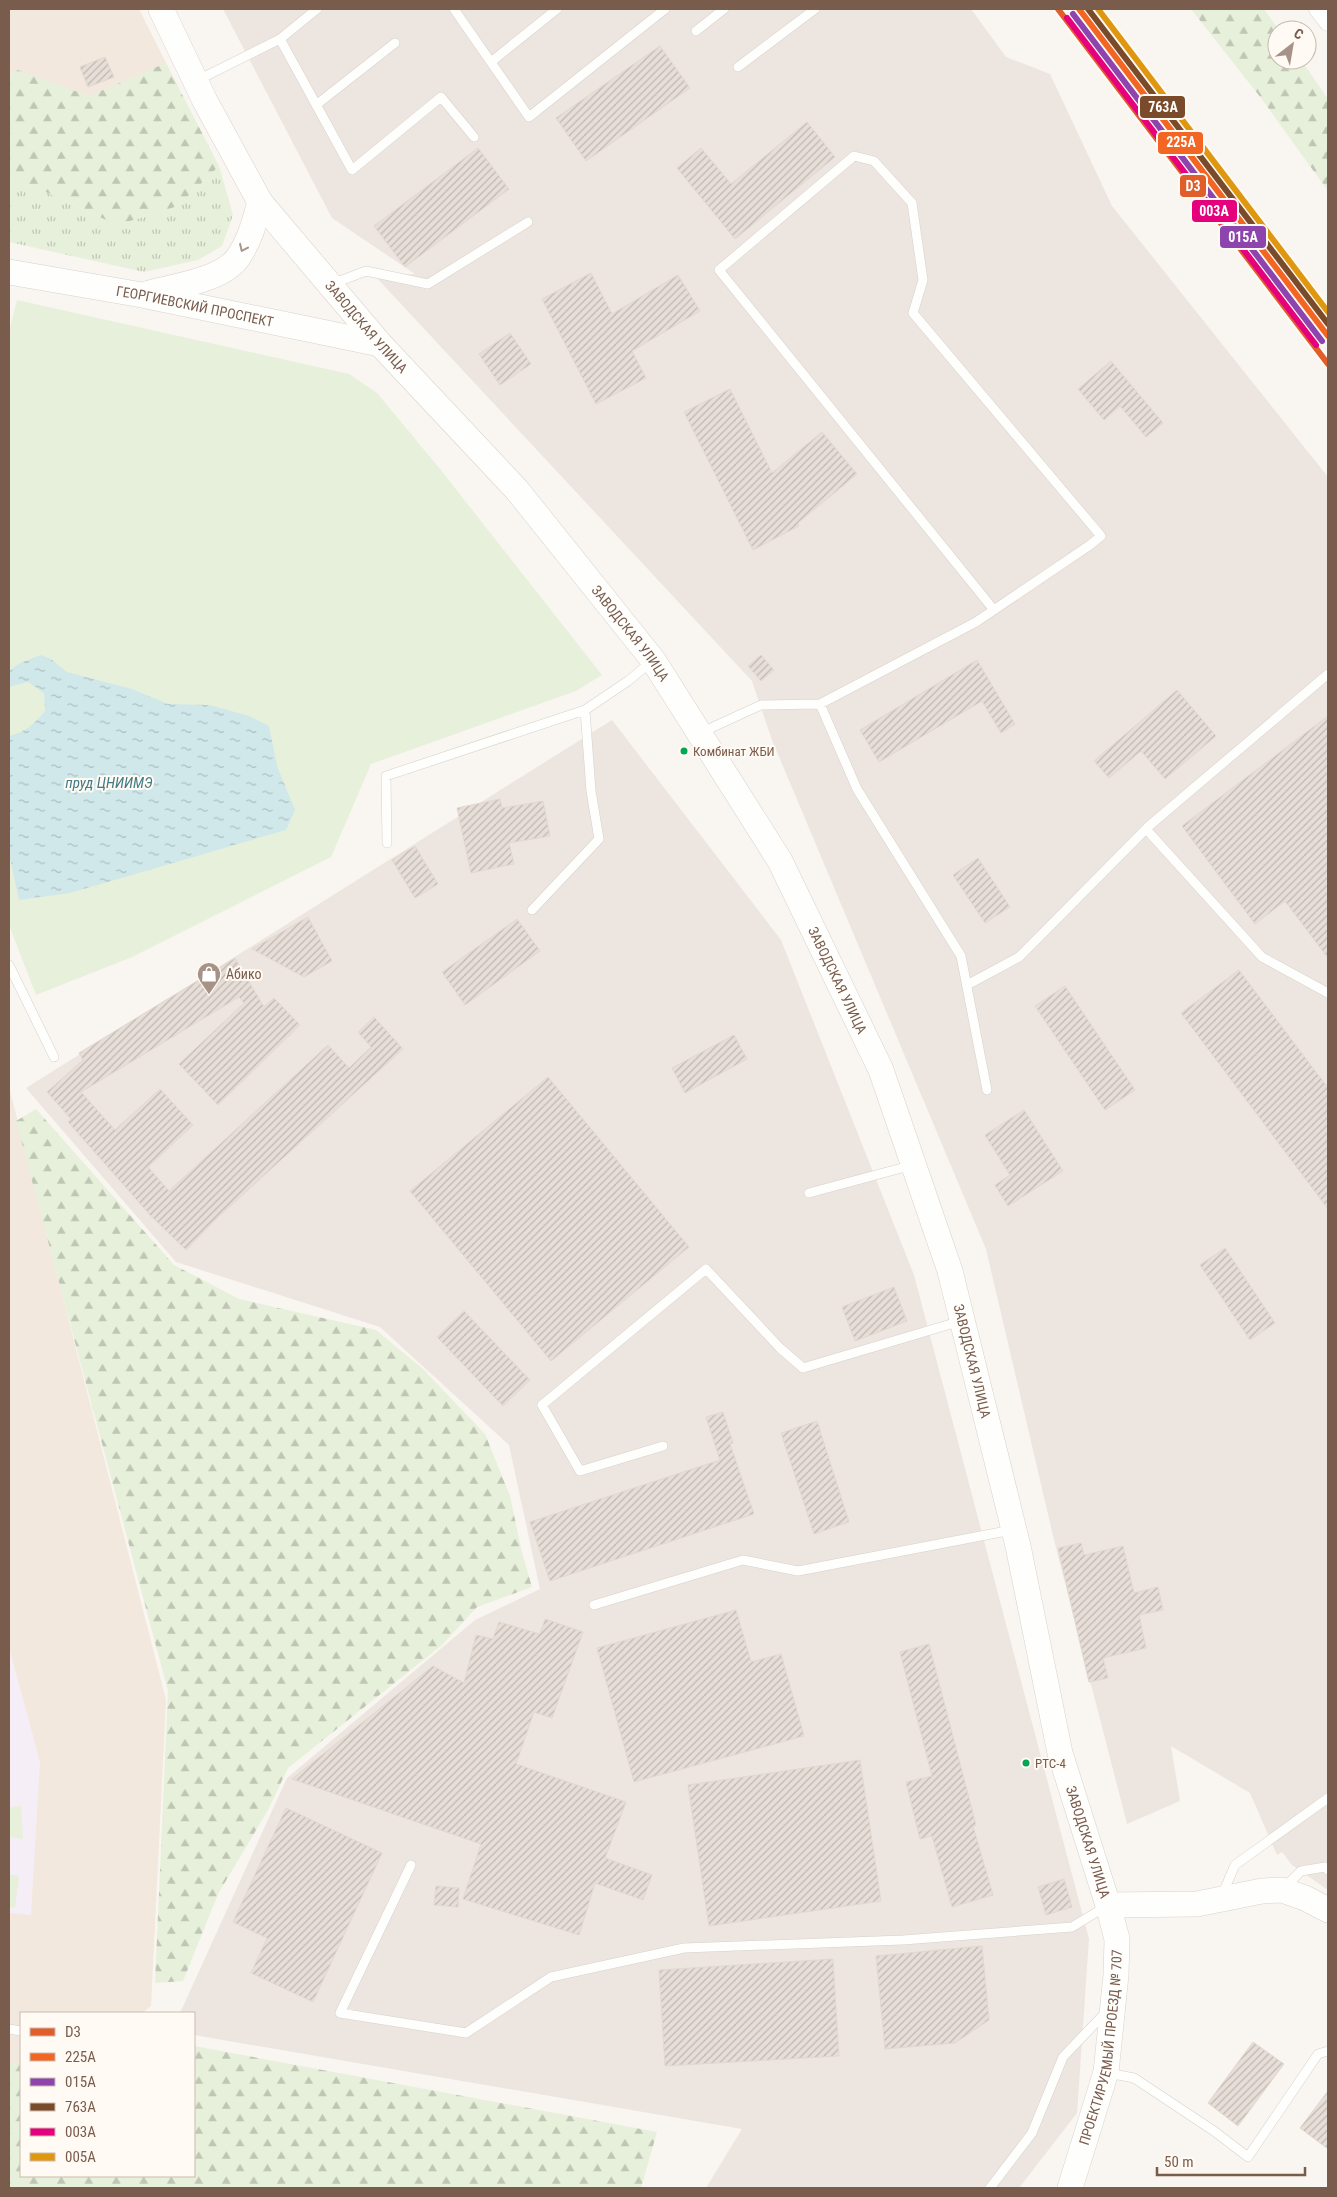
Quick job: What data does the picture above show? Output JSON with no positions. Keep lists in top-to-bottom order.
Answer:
{
  "streets": {
    "street": ["ГЕОРГИЕВСКИЙ ПРОСПЕКТ", "ЗАВОДСКАЯ УЛИЦА", "ПРОЕКТИРУЕМЫЙ ПРОЕЗД № 707"]
  },
  "crossings": [
    ["ГЕОРГИЕВСКИЙ ПРОСПЕКТ", "ЗАВОДСКАЯ УЛИЦА"],
    ["ЗАВОДСКАЯ УЛИЦА", "ПРОЕКТИРУЕМЫЙ ПРОЕЗД № 707"]
  ],
  "water": ["пруд ЦНИИМЭ"],
  "places": {
    "other": ["Комбинат ЖБИ", "РТС-4"],
    "shop": ["Абико"]
  },
  "lines": [
    "transit line D3",
    "transit line 225А",
    "transit line 763А",
    "transit line 005А",
    "transit line 015А",
    "transit line 003А"
  ],
  "legend": [
    "D3",
    "225А",
    "015А",
    "763А",
    "003А",
    "005А"
  ],
  "scale_bar": "50 m",
  "north": "top right"
}
